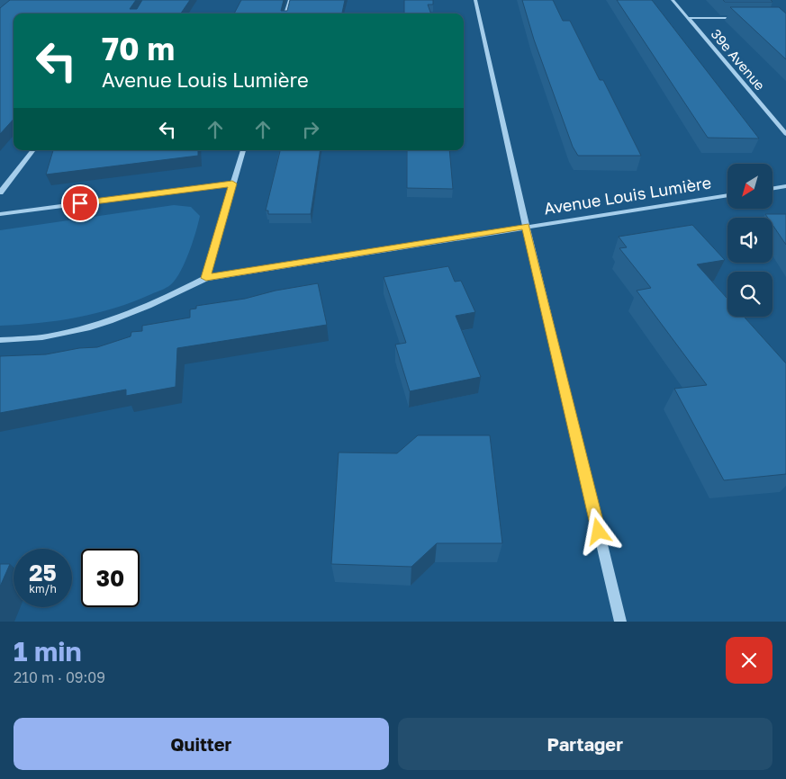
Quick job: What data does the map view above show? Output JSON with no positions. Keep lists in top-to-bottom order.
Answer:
{
  "streets": {
    "street": ["39e Avenue", "Avenue Louis Lumière"]
  },
  "north": "bottom left",
  "page": {
    "turn": ["70 m", "Avenue Louis Lumière"],
    "speed": "25 km/h",
    "limit": "30",
    "heading": ["1 min", "210 m · 09:09"],
    "buttons": ["Quitter", "Partager"]
  }
}
